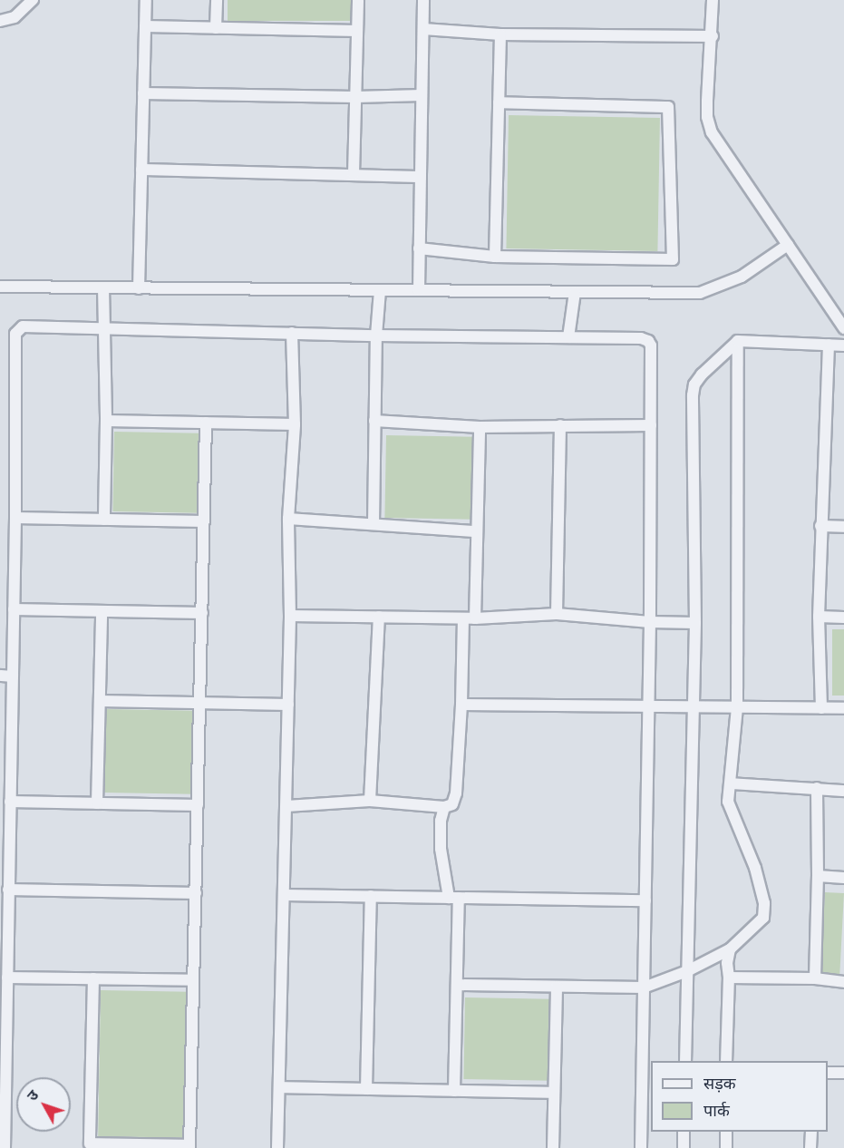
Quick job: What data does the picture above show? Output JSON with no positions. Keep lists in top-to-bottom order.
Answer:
{
  "legend": ["सड़क", "पार्क"],
  "north": "top left"
}
